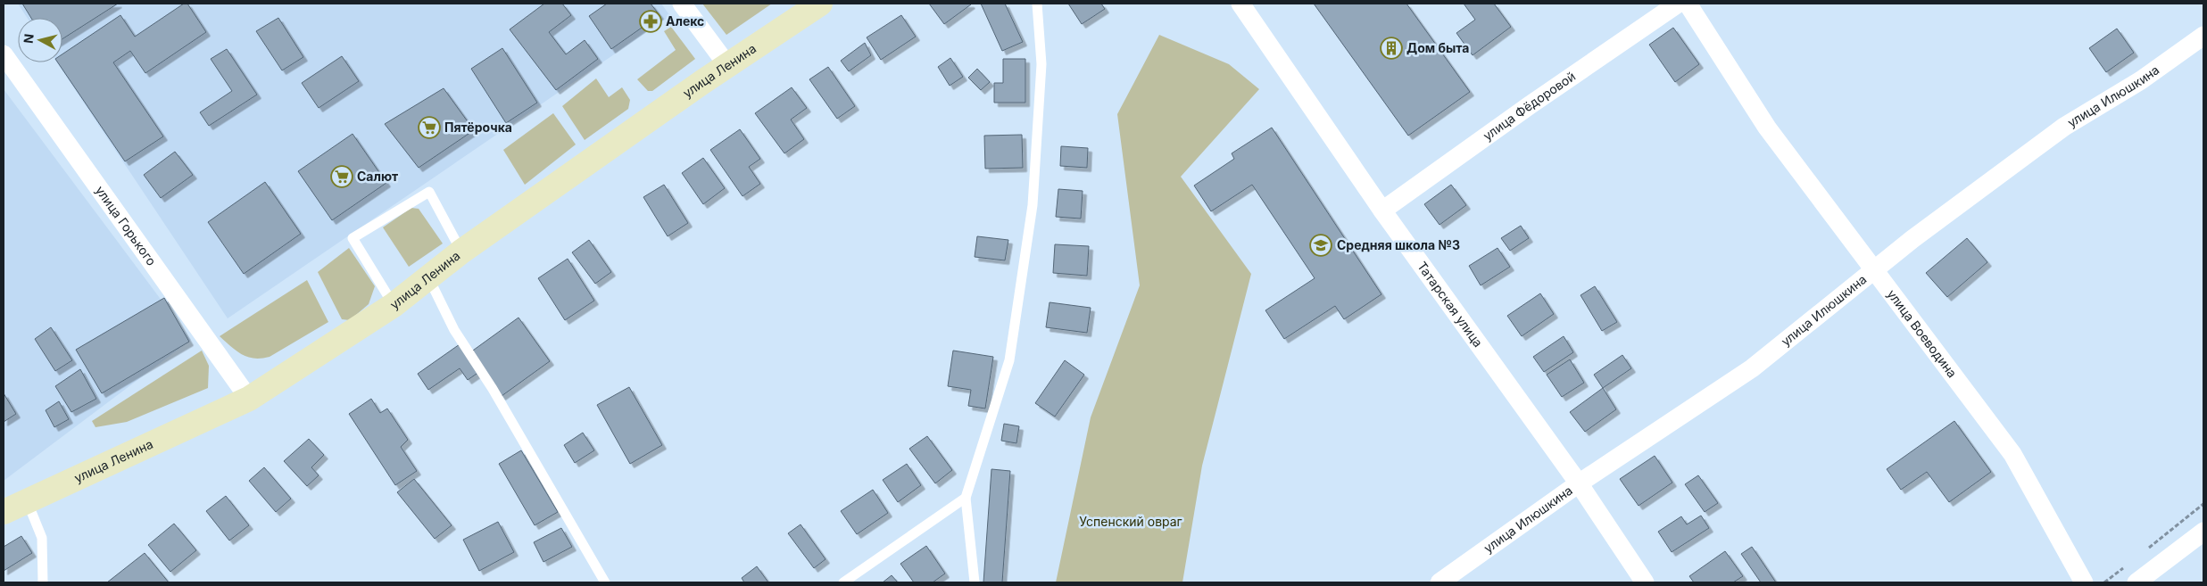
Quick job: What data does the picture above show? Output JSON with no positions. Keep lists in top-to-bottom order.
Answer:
{
  "streets": {
    "street": [
      "улица Ленина",
      "улица Илюшкина",
      "улица Фёдоровой",
      "улица Горького",
      "Татарская улица",
      "улица Воеводина"
    ]
  },
  "crossings": [
    ["улица Ленина", "улица Горького"],
    ["улица Илюшкина", "Татарская улица"],
    ["улица Илюшкина", "улица Воеводина"],
    ["улица Фёдоровой", "Татарская улица"]
  ],
  "parks": ["Успенский овраг"],
  "places": {
    "pharmacy": ["Алекс"],
    "building": ["Дом быта"],
    "supermarket": ["Пятёрочка", "Салют"],
    "school or university": ["Средняя школа №3"]
  },
  "north": "left"
}
